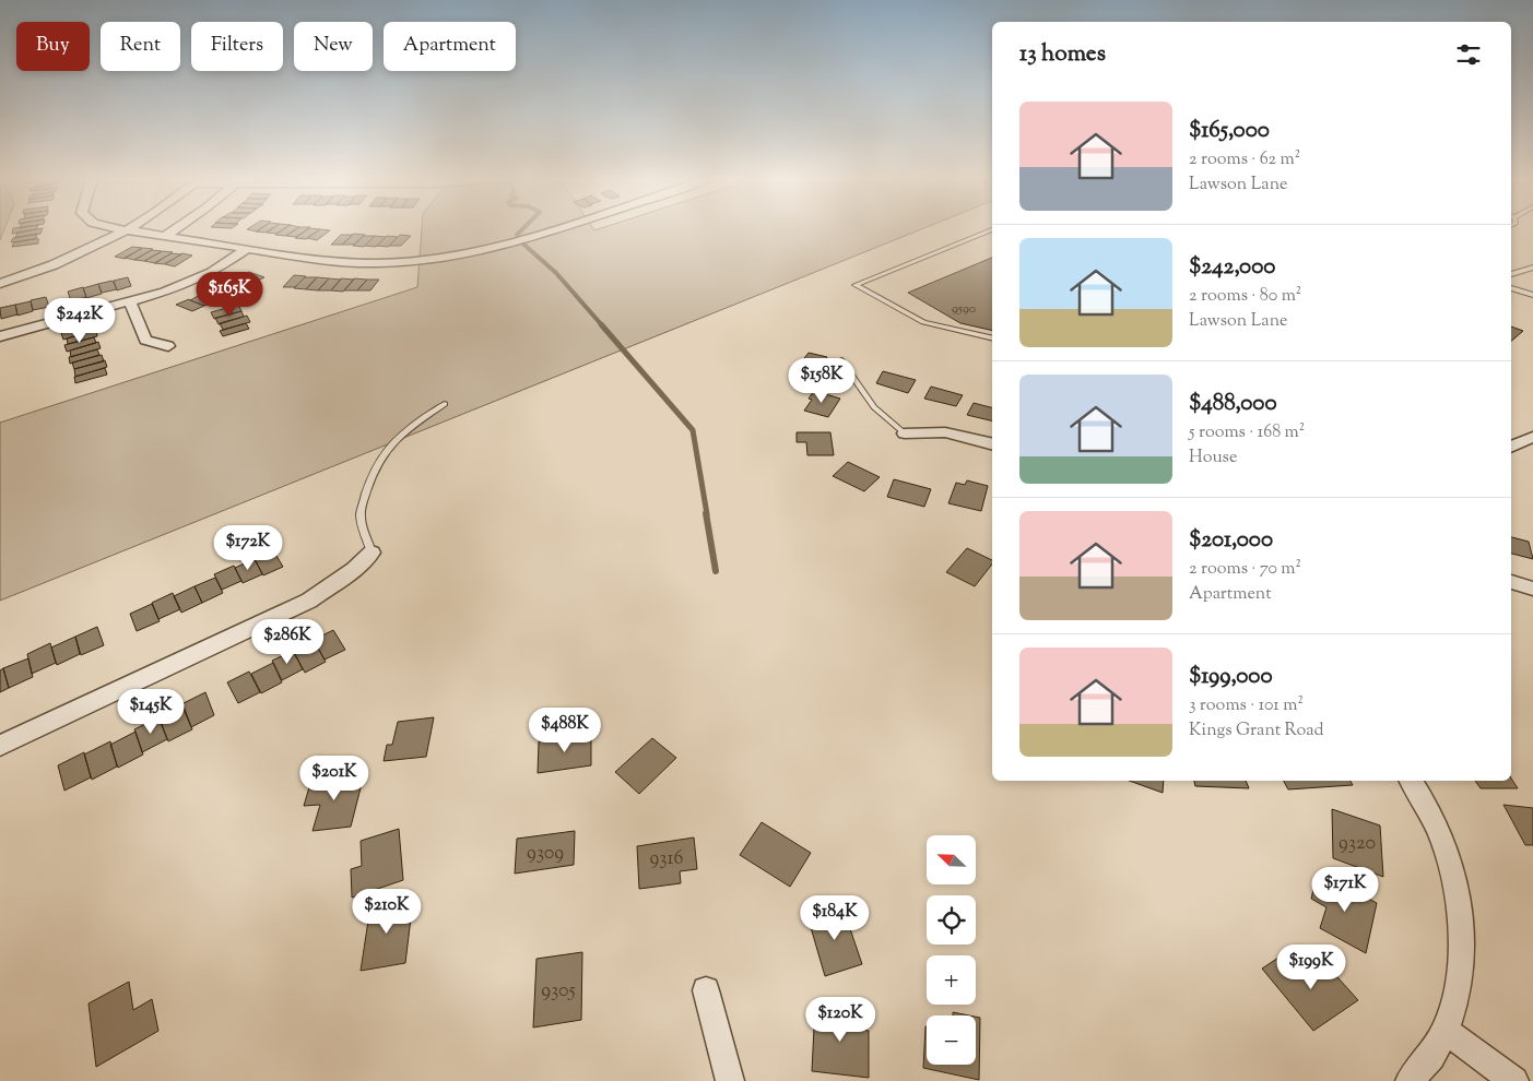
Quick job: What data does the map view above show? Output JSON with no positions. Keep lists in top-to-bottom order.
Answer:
{
  "house_numbers": [
    "9590",
    "9320",
    "9309",
    "9316",
    "9305"
  ],
  "north": "top left",
  "page": {
    "chip": [
      "Buy",
      "Rent",
      "Filters",
      "New",
      "Apartment"
    ],
    "heading": "13 homes",
    "list": [
      {
        "name": "$165,000",
        "note": "2 rooms · 62 m² · Lawson Lane"
      },
      {
        "name": "$242,000",
        "note": "2 rooms · 80 m² · Lawson Lane"
      },
      {
        "name": "$488,000",
        "note": "5 rooms · 168 m² · House"
      },
      {
        "name": "$201,000",
        "note": "2 rooms · 70 m² · Apartment"
      },
      {
        "name": "$199,000",
        "note": "3 rooms · 101 m² · Kings Grant Road"
      }
    ],
    "price": [
      "$165K",
      "$242K",
      "$158K",
      "$172K",
      "$286K",
      "$145K",
      "$488K",
      "$201K",
      "$171K",
      "$210K",
      "$184K",
      "$199K",
      "$120K"
    ],
    "map_buttons": ["+", "−"]
  }
}
